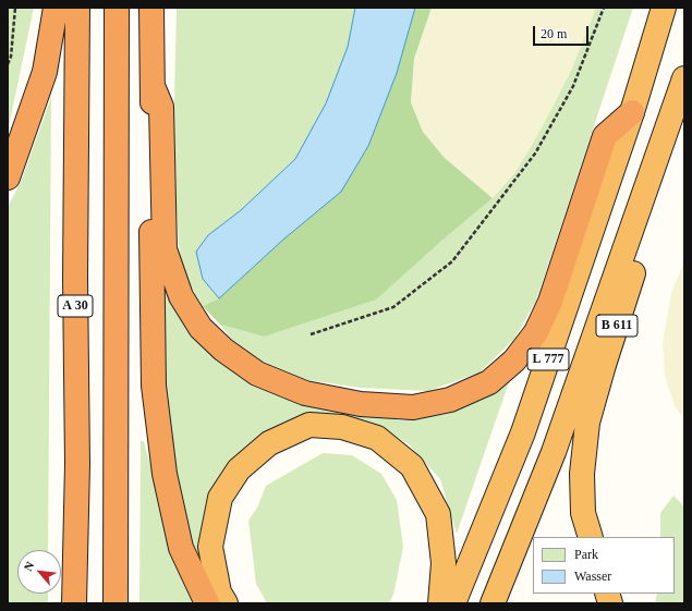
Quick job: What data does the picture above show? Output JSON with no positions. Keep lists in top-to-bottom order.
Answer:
{
  "streets": {
    "highway": ["A 30", "B 611", "L 777"]
  },
  "crossings": [
    ["B 611", "L 777"]
  ],
  "legend": ["Park", "Wasser"],
  "scale_bar": "20 m",
  "north": "top left"
}
